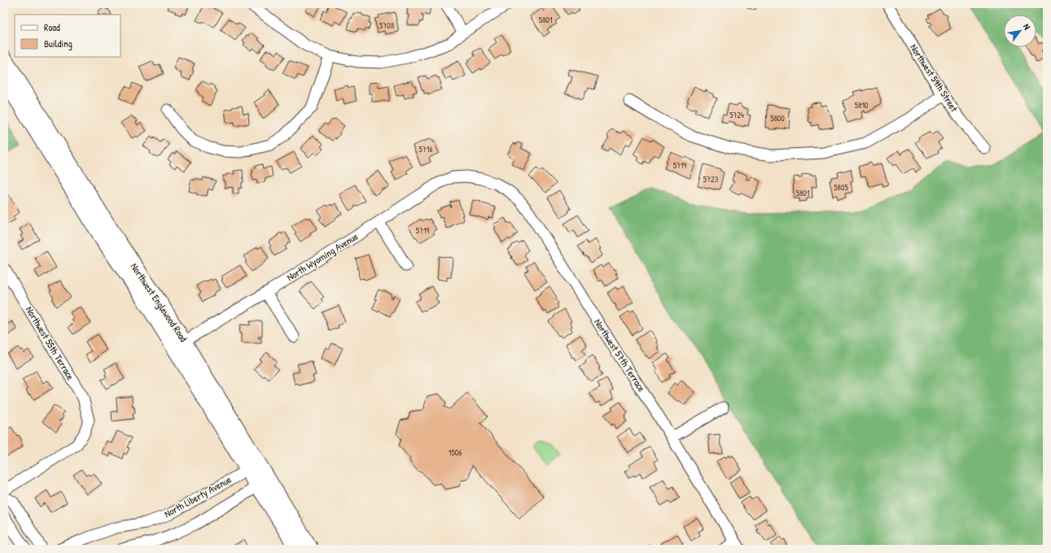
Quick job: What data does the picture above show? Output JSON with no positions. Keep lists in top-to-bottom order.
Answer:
{
  "streets": {
    "main road": ["Northwest Englewood Road"],
    "street": [
      "Northwest 59th Street",
      "North Wyoming Avenue",
      "Northwest 55th Terrace",
      "Northwest 57th Terrace",
      "North Liberty Avenue"
    ]
  },
  "crossings": [
    ["North Wyoming Avenue", "Northwest Englewood Road"],
    ["North Wyoming Avenue", "Northwest 57th Terrace"],
    ["Northwest Englewood Road", "North Liberty Avenue"]
  ],
  "house_numbers": [
    "5801",
    "5708",
    "5810",
    "5724",
    "5800",
    "5716",
    "5719",
    "5723",
    "5805",
    "5801",
    "5719",
    "1506"
  ],
  "legend": ["Road", "Building"],
  "north": "top right"
}
